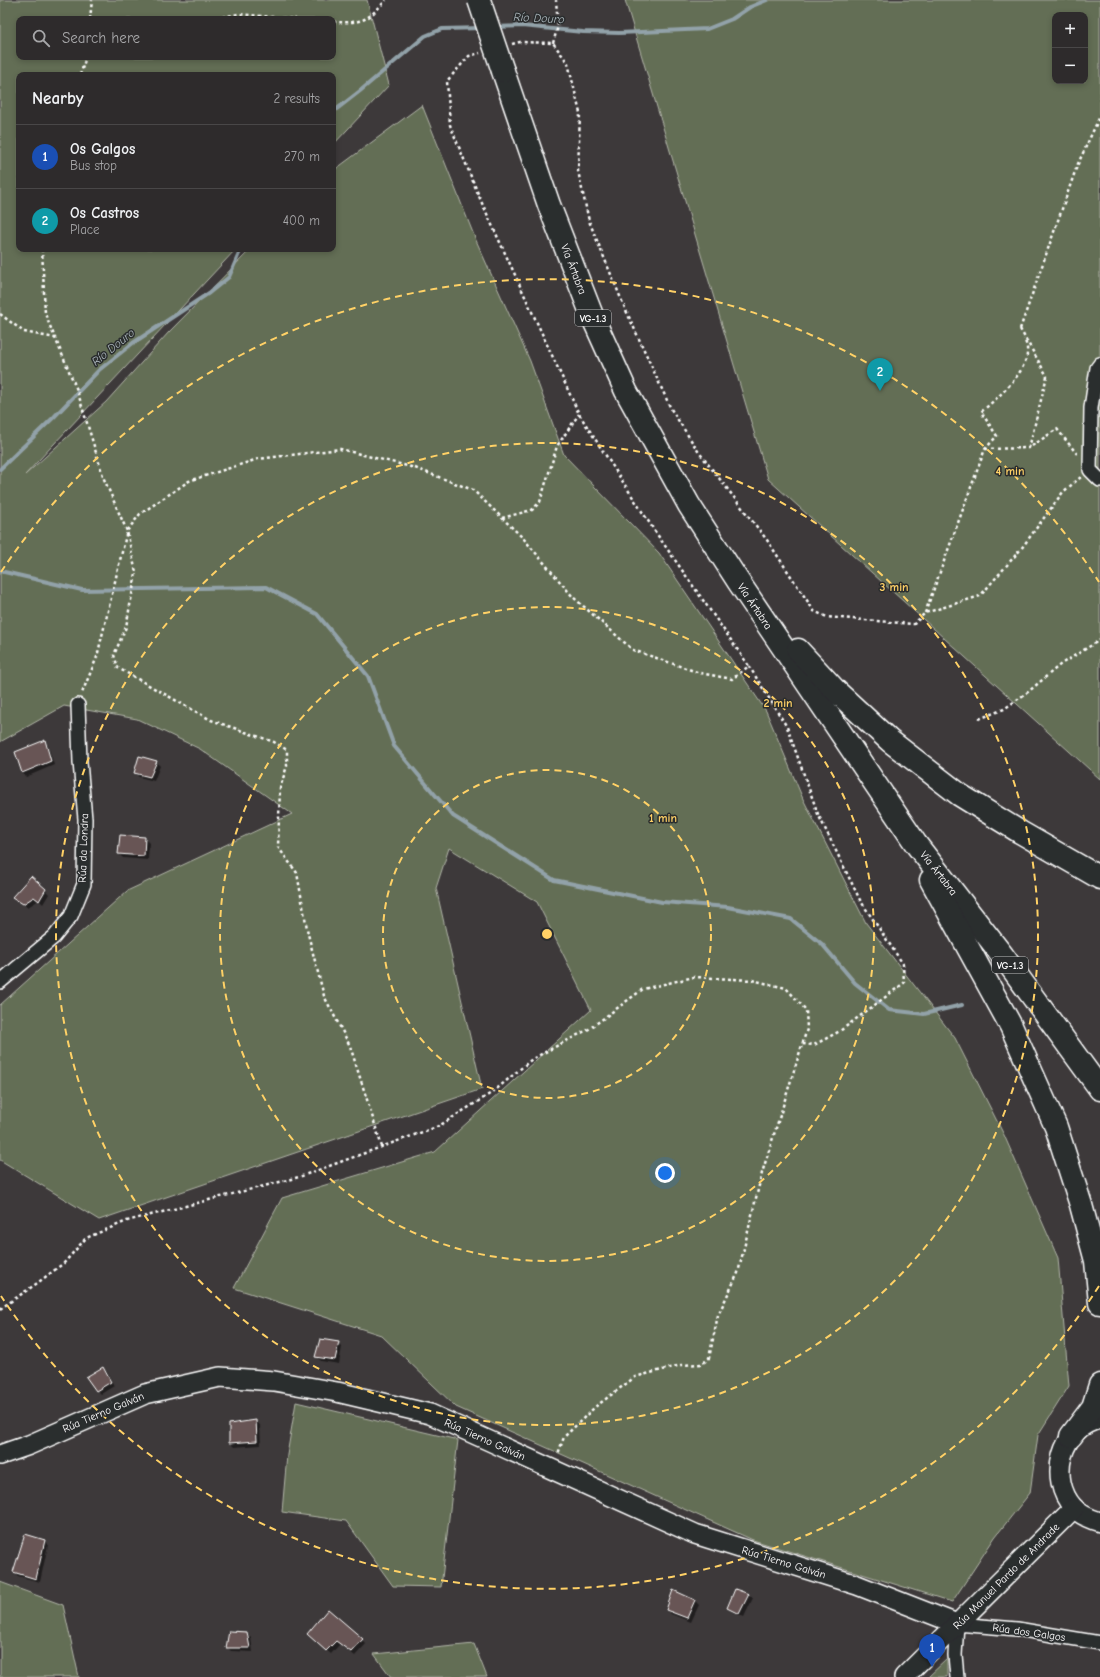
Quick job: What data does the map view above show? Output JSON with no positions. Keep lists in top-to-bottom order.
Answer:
{
  "streets": {
    "highway": ["Vía Ártabra", "VG-1.3"],
    "street": [
      "Rúa da Londra",
      "Rúa Tierno Galván",
      "Rúa Manuel Pardo de Andrade",
      "Rúa dos Galgos"
    ]
  },
  "crossings": [
    ["Rúa Tierno Galván", "Rúa Manuel Pardo de Andrade"],
    ["Rúa Tierno Galván", "Rúa dos Galgos"],
    ["Rúa Manuel Pardo de Andrade", "Rúa dos Galgos"]
  ],
  "water": ["Río Douro"],
  "page": {
    "map_buttons": ["+", "−"],
    "search": "Search here",
    "heading": ["Nearby", "2 results"],
    "list": [
      {
        "mark": "1",
        "name": "Os Galgos",
        "note": "Bus stop",
        "value": "270 m"
      },
      {
        "mark": "2",
        "name": "Os Castros",
        "note": "Place",
        "value": "400 m"
      }
    ],
    "pins": ["2", "1"]
  },
  "rings": [
    "4 min",
    "3 min",
    "2 min",
    "1 min"
  ]
}
